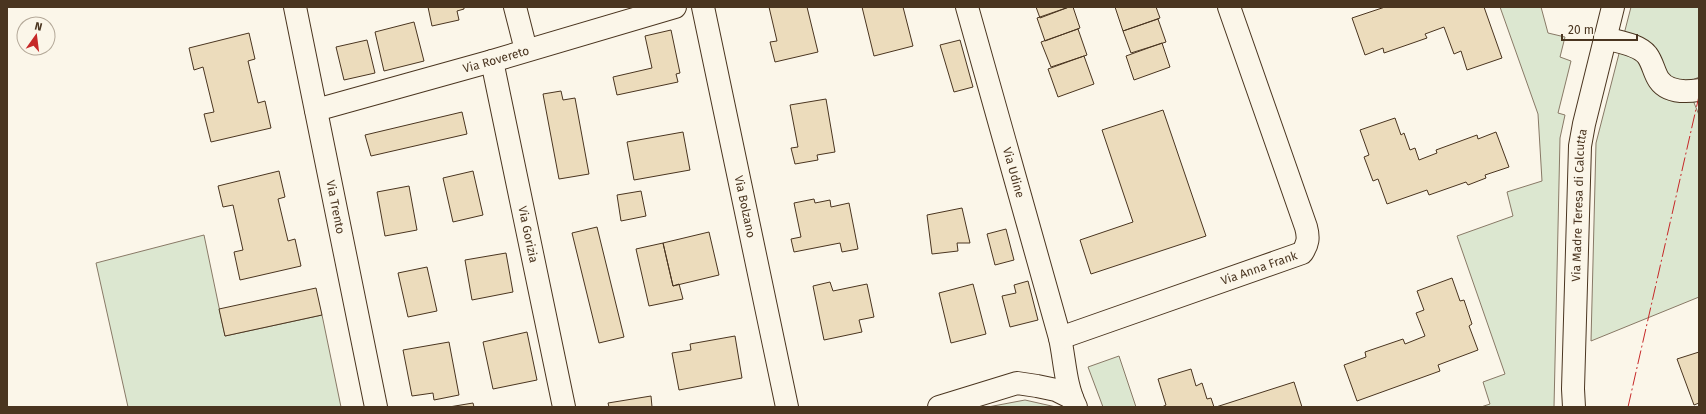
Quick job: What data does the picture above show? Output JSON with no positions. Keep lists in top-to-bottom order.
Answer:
{
  "streets": {
    "street": [
      "Via Rovereto",
      "Via Udine",
      "Via Madre Teresa di Calcutta",
      "Via Trento",
      "Via Bolzano",
      "Via Gorizia",
      "Via Anna Frank"
    ]
  },
  "crossings": [
    ["Via Rovereto", "Via Trento"],
    ["Via Rovereto", "Via Gorizia"],
    ["Via Udine", "Via Anna Frank"]
  ],
  "scale_bar": "20 m",
  "north": "top"
}
